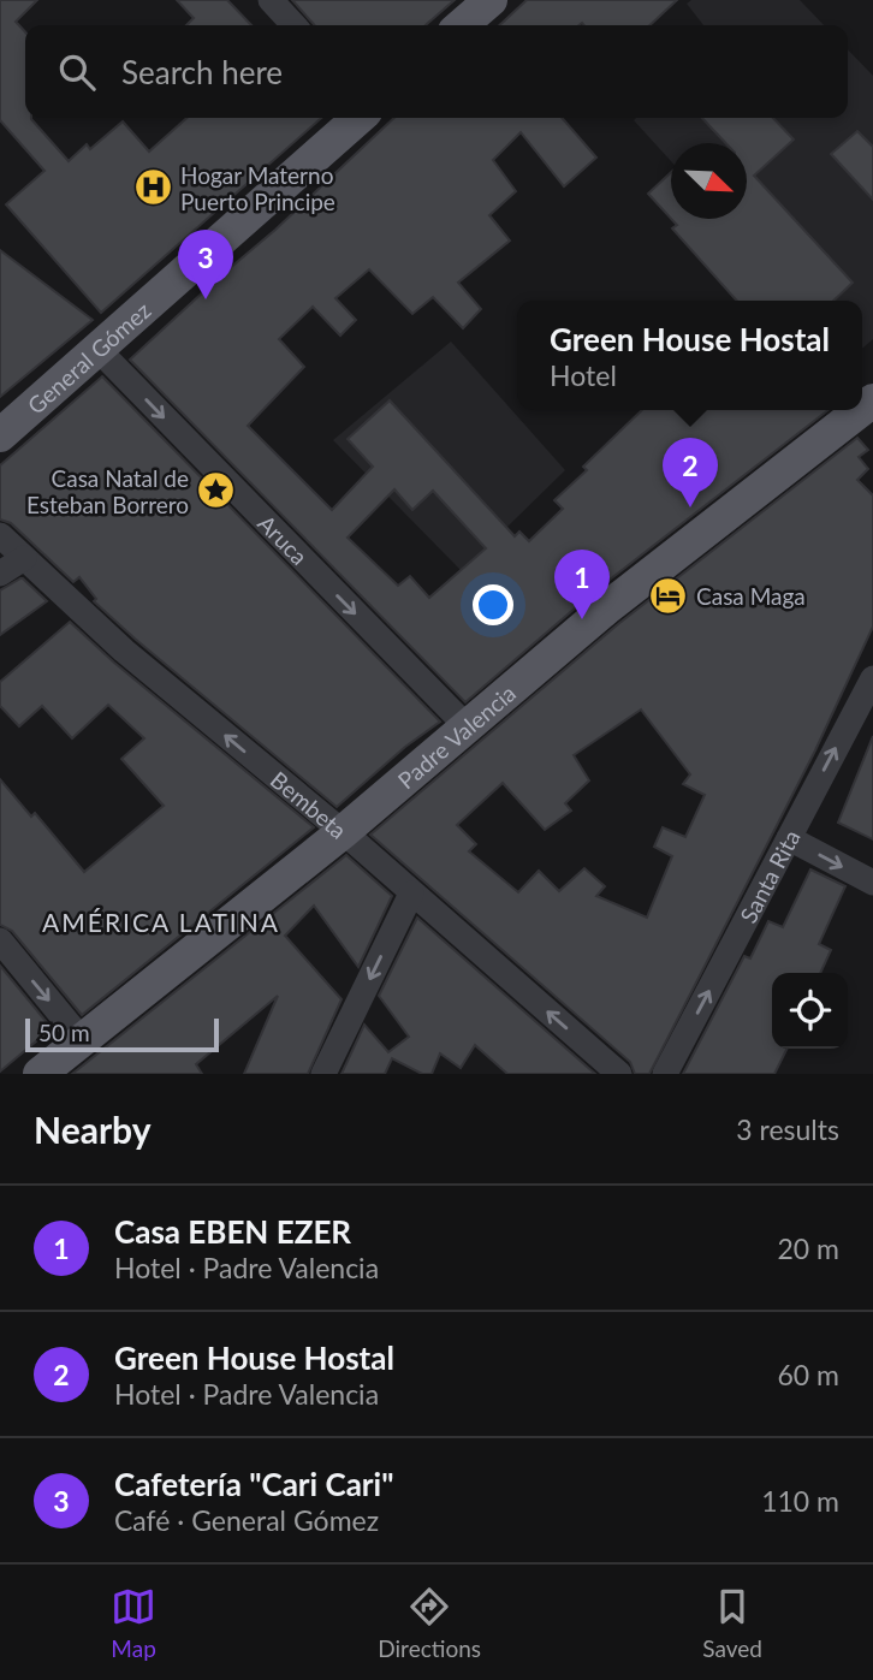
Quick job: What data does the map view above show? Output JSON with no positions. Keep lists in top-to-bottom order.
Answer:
{
  "streets": {
    "main road": ["General Gómez", "Padre Valencia"],
    "street": ["Aruca", "Bembeta", "Santa Rita"]
  },
  "crossings": [
    ["General Gómez", "Aruca"],
    ["Aruca", "Padre Valencia"],
    ["Padre Valencia", "Bembeta"]
  ],
  "one_way": ["Aruca", "Bembeta", "Santa Rita"],
  "districts": ["AMÉRICA LATINA"],
  "places": {
    "hospital": ["Hogar Materno Puerto Principe"],
    "place": ["Casa Natal de Esteban Borrero"],
    "hotel": ["Casa Maga"]
  },
  "scale_bar": "50 m",
  "north": "bottom right",
  "page": {
    "search": "Search here",
    "pins": ["3", "2", "1"],
    "popup": ["Green House Hostal", "Hotel"],
    "scale": "50 m",
    "heading": ["Nearby", "3 results"],
    "list": [
      {
        "mark": "1",
        "name": "Casa EBEN EZER",
        "note": "Hotel · Padre Valencia",
        "value": "20 m"
      },
      {
        "mark": "2",
        "name": "Green House Hostal",
        "note": "Hotel · Padre Valencia",
        "value": "60 m"
      },
      {
        "mark": "3",
        "name": "Cafetería \"Cari Cari\"",
        "note": "Café · General Gómez",
        "value": "110 m"
      }
    ],
    "nav": ["Map", "Directions", "Saved"]
  }
}
